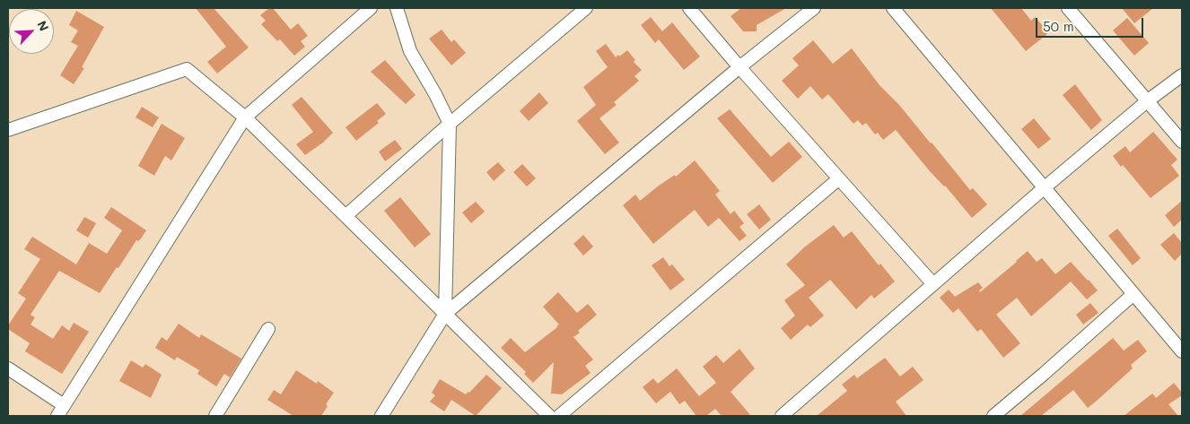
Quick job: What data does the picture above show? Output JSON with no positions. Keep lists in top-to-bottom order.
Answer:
{
  "scale_bar": "50 m",
  "north": "top right"
}
